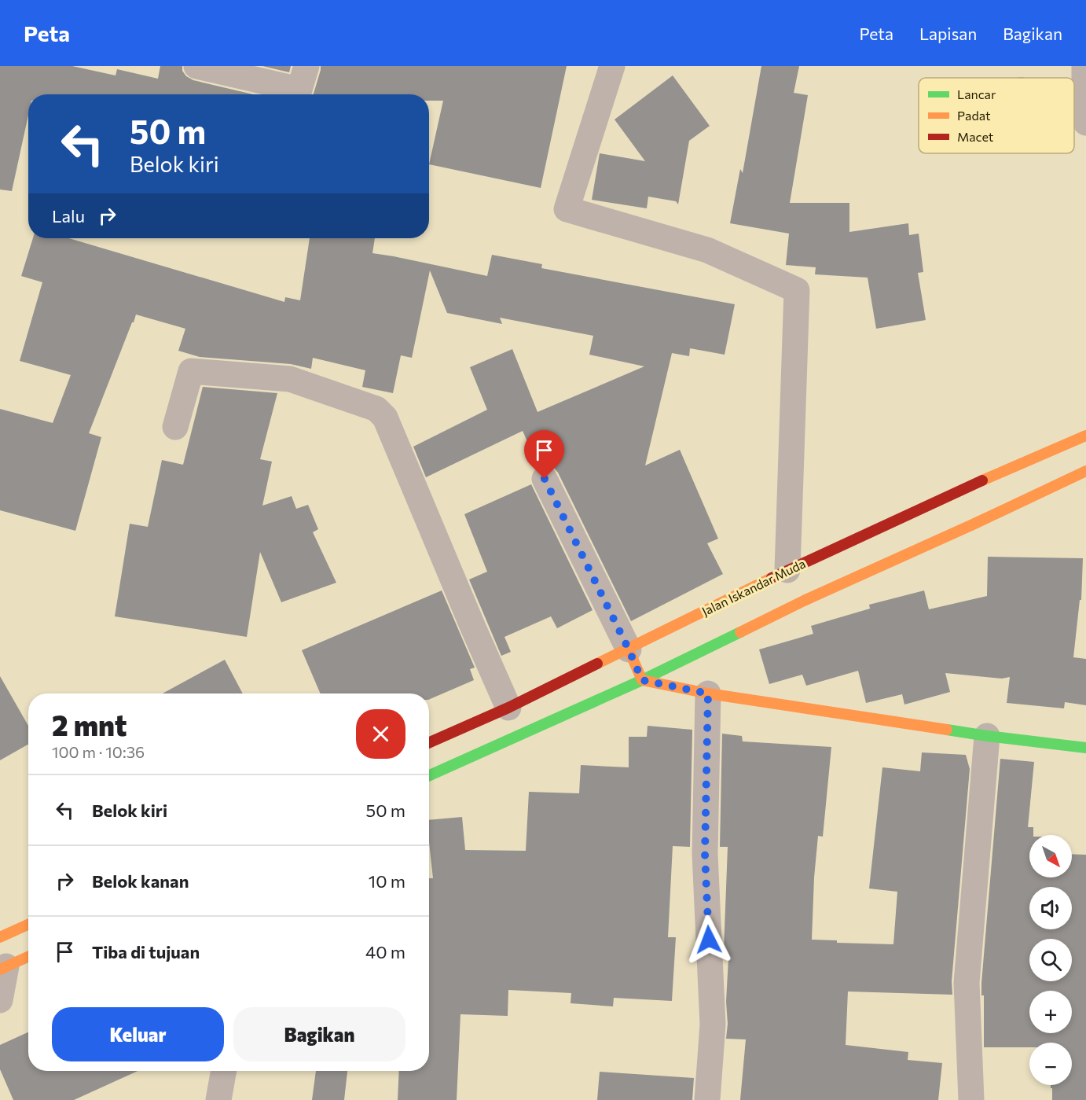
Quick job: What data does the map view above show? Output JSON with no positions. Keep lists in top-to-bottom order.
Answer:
{
  "streets": {
    "main road": ["Jalan Iskandar Muda"]
  },
  "legend": ["Lancar", "Padat", "Macet"],
  "north": "bottom right",
  "page": {
    "header": "Peta",
    "nav": ["Peta", "Lapisan", "Bagikan"],
    "turn": ["50 m", "Belok kiri"],
    "then": "Lalu",
    "heading": ["2 mnt", "100 m · 10:36"],
    "list": [
      {
        "name": "Belok kiri",
        "value": "50 m"
      },
      {
        "name": "Belok kanan",
        "value": "10 m"
      },
      {
        "name": "Tiba di tujuan",
        "value": "40 m"
      }
    ],
    "map_buttons": ["+", "−"],
    "buttons": ["Keluar", "Bagikan"]
  }
}
